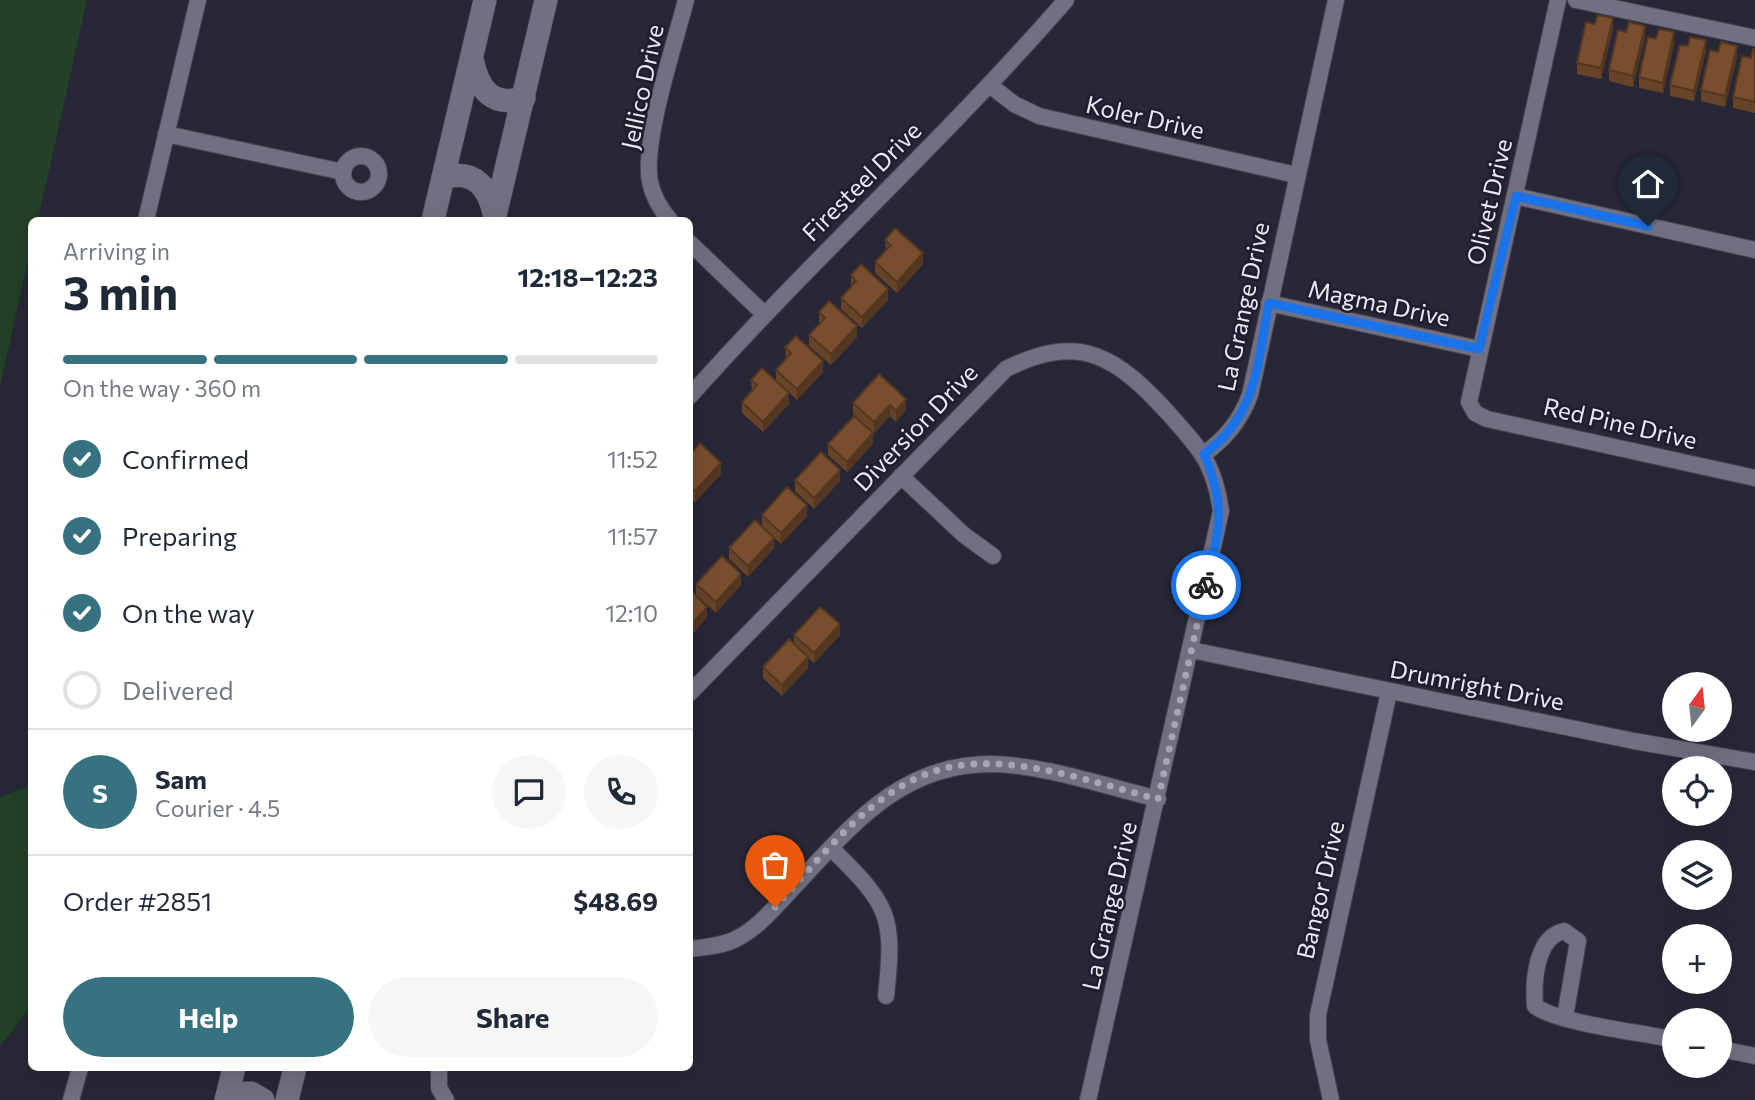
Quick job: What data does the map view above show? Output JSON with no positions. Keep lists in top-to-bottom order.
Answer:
{
  "streets": {
    "street": [
      "Jellico Drive",
      "Koler Drive",
      "Firesteel Drive",
      "Olivet Drive",
      "Magma Drive",
      "La Grange Drive",
      "Red Pine Drive",
      "Diversion Drive",
      "Drumright Drive",
      "Bangor Drive"
    ]
  },
  "crossings": [
    ["Koler Drive", "Firesteel Drive"],
    ["Koler Drive", "La Grange Drive"],
    ["Olivet Drive", "Magma Drive"],
    ["Olivet Drive", "Red Pine Drive"],
    ["Magma Drive", "La Grange Drive"],
    ["La Grange Drive", "Diversion Drive"],
    ["La Grange Drive", "Drumright Drive"],
    ["Drumright Drive", "Bangor Drive"]
  ],
  "north": "top",
  "page": {
    "heading": ["3 min", "Arriving in", "12:18–12:23"],
    "panel": [
      "Sam",
      "Courier · 4.5",
      "Order #2851",
      "$48.69"
    ],
    "bar": "On the way · 360 m",
    "list": [
      ["Confirmed", "11:52"],
      ["Preparing", "11:57"],
      ["On the way", "12:10"],
      "Delivered"
    ],
    "map_buttons": ["+", "−"],
    "round": "S",
    "buttons": ["Help", "Share"]
  }
}
